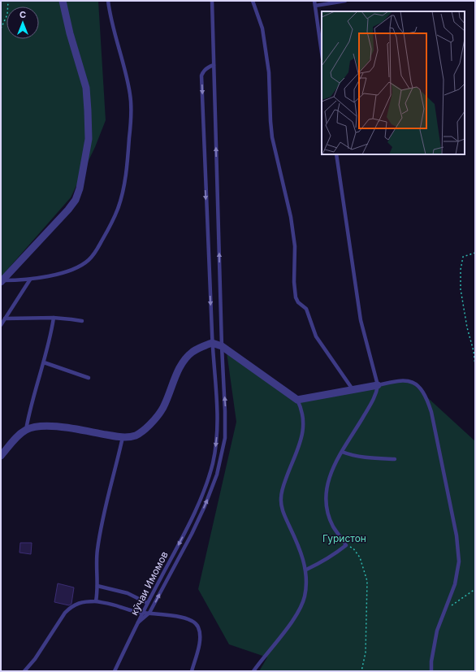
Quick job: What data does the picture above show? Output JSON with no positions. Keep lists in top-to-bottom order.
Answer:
{
  "streets": {
    "lane": ["кӯчаи Имомов"]
  },
  "parks": ["Гуристон"],
  "north": "top"
}
